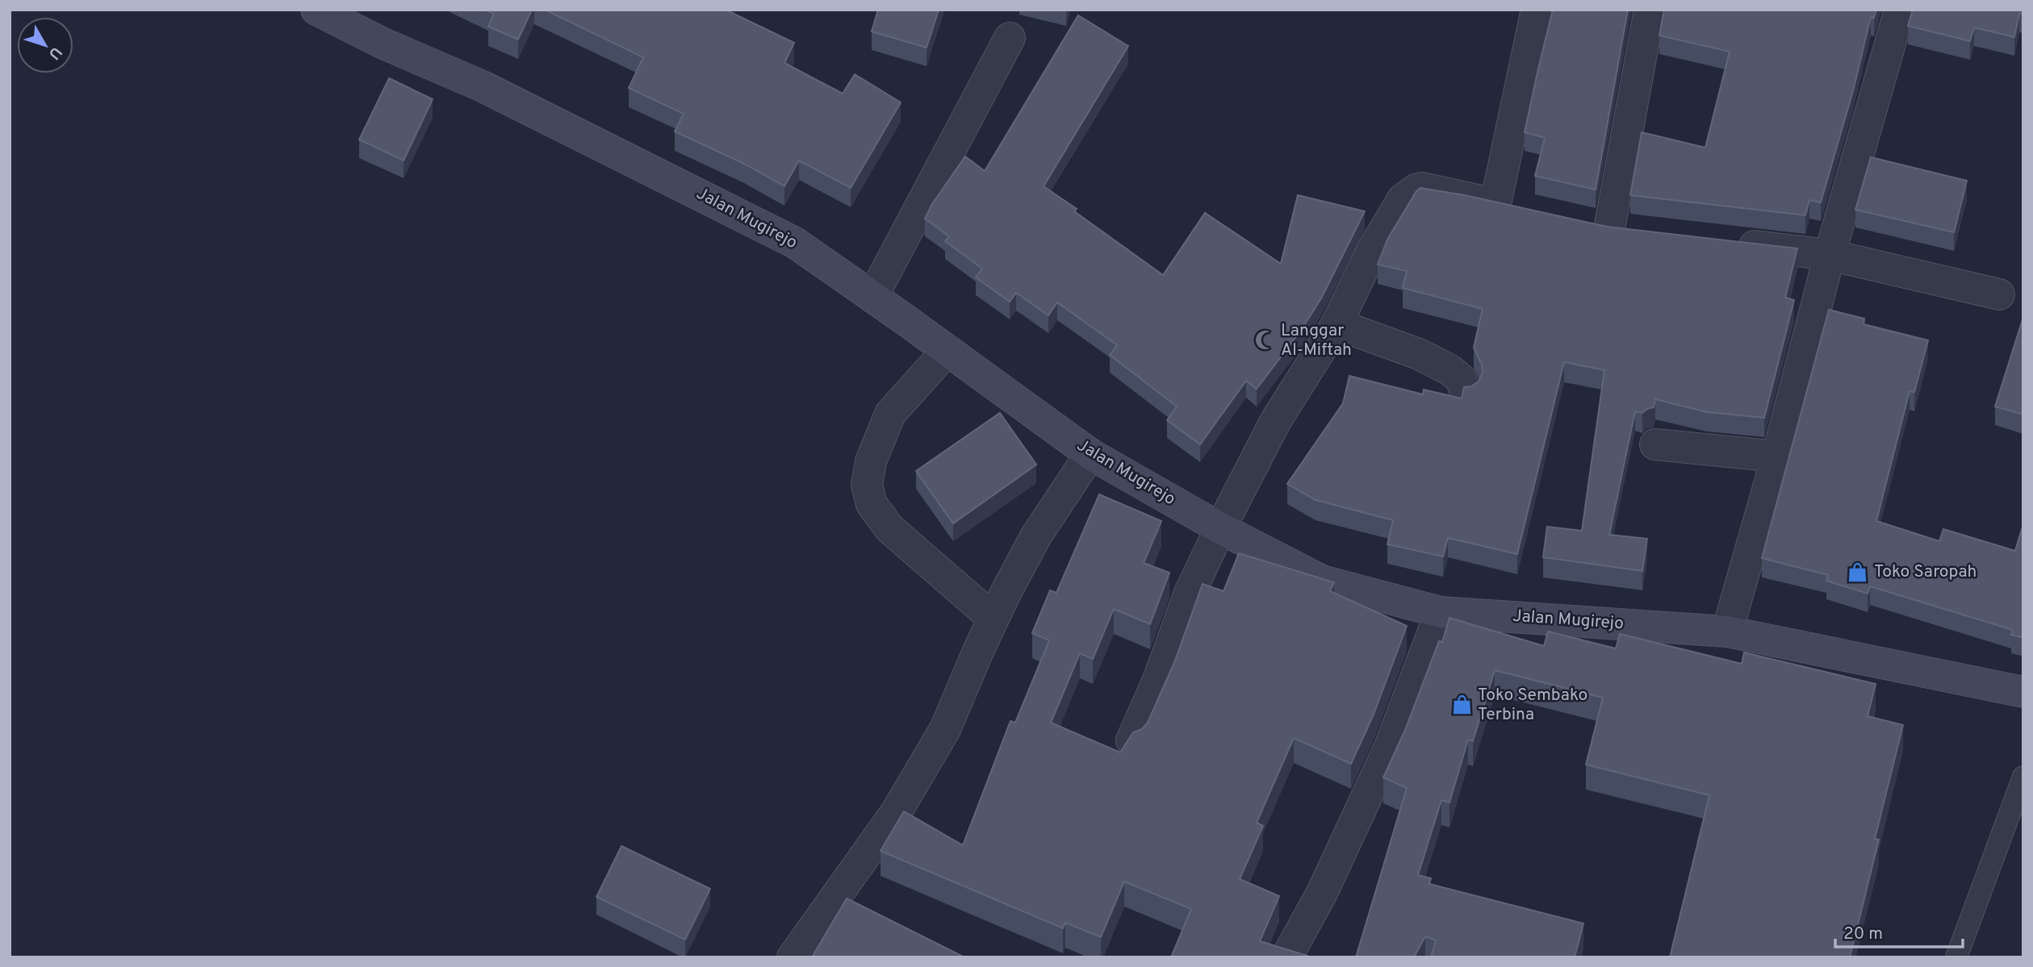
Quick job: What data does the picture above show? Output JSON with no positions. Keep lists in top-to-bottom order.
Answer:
{
  "streets": {
    "street": ["Jalan Mugirejo"]
  },
  "places": {
    "mosque": ["Langgar Al-Miftah"],
    "shop": ["Toko Saropah", "Toko Sembako Terbina"]
  },
  "scale_bar": "20 m",
  "north": "bottom right"
}
